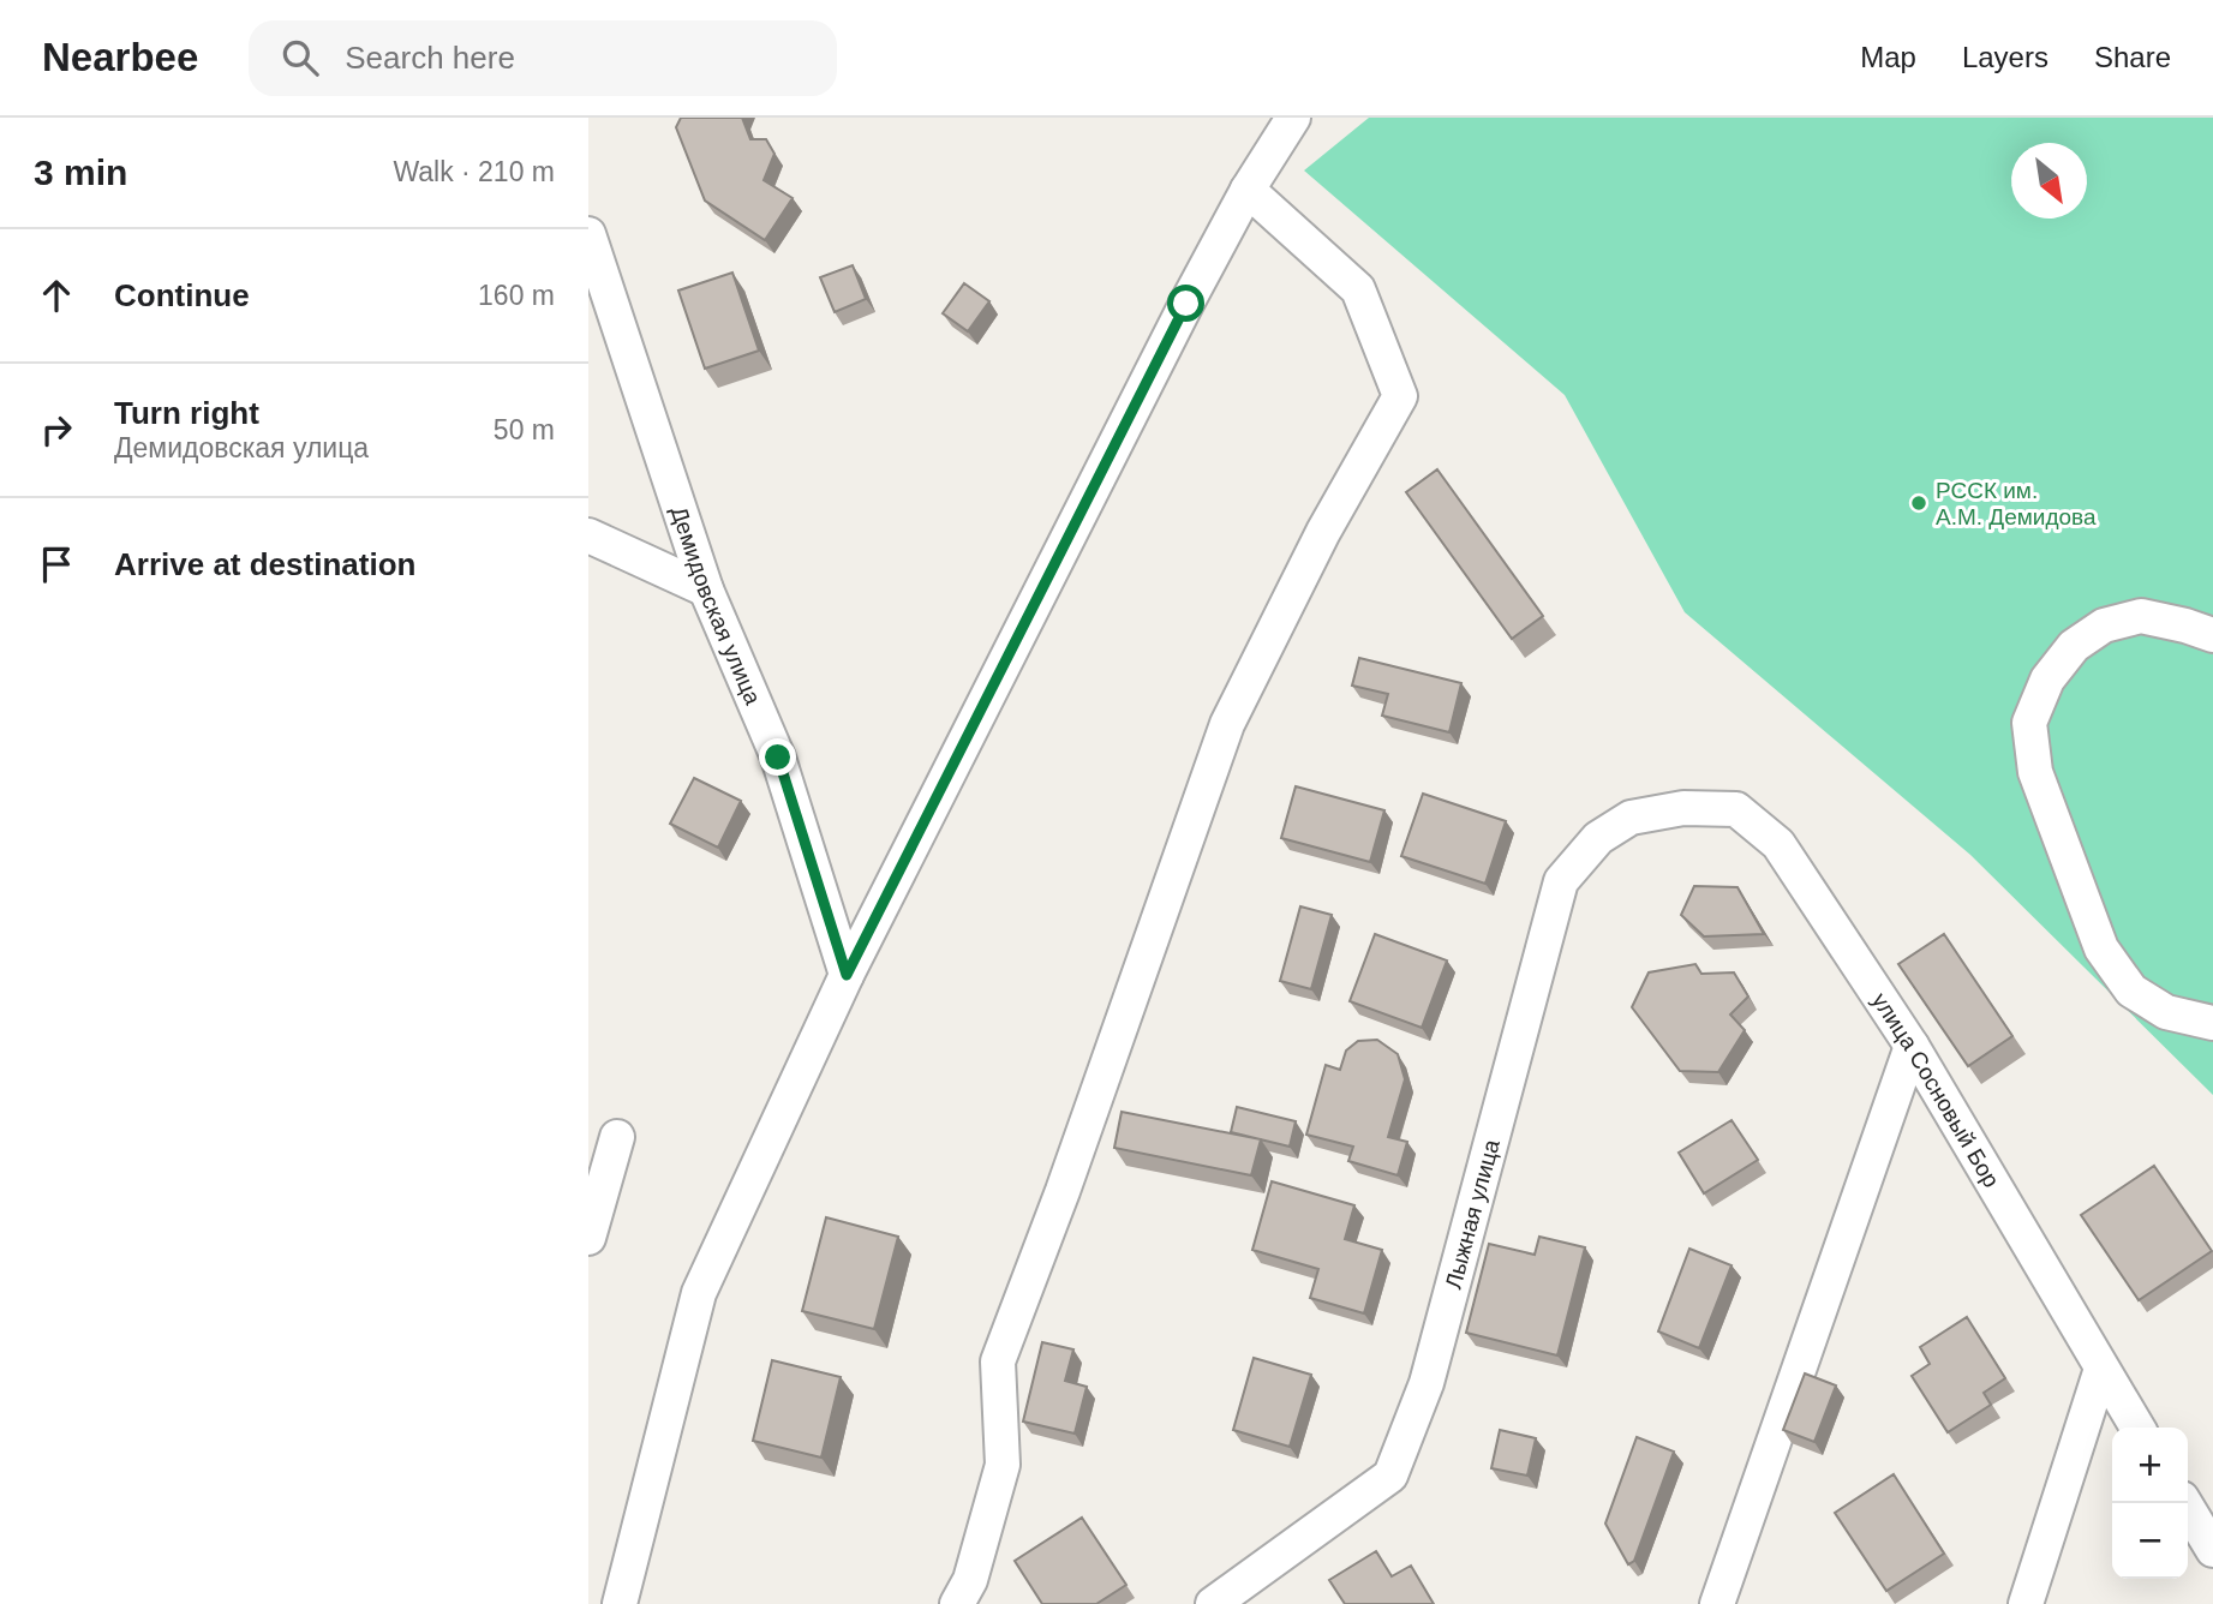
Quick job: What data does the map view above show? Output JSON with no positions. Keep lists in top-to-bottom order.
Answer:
{
  "streets": {
    "street": ["Демидовская улица", "улица Сосновый Бор", "Лыжная улица"]
  },
  "crossings": [
    ["улица Сосновый Бор", "Лыжная улица"]
  ],
  "places": ["РССК им. А.М. Демидова"],
  "north": "bottom right",
  "page": {
    "header": "Nearbee",
    "search": "Search here",
    "nav": ["Map", "Layers", "Share"],
    "heading": ["3 min", "Walk · 210 m"],
    "list": [
      ["Continue", "160 m"],
      ["Turn right", "Демидовская улица", "50 m"],
      "Arrive at destination"
    ],
    "map_buttons": ["+", "−"]
  }
}
